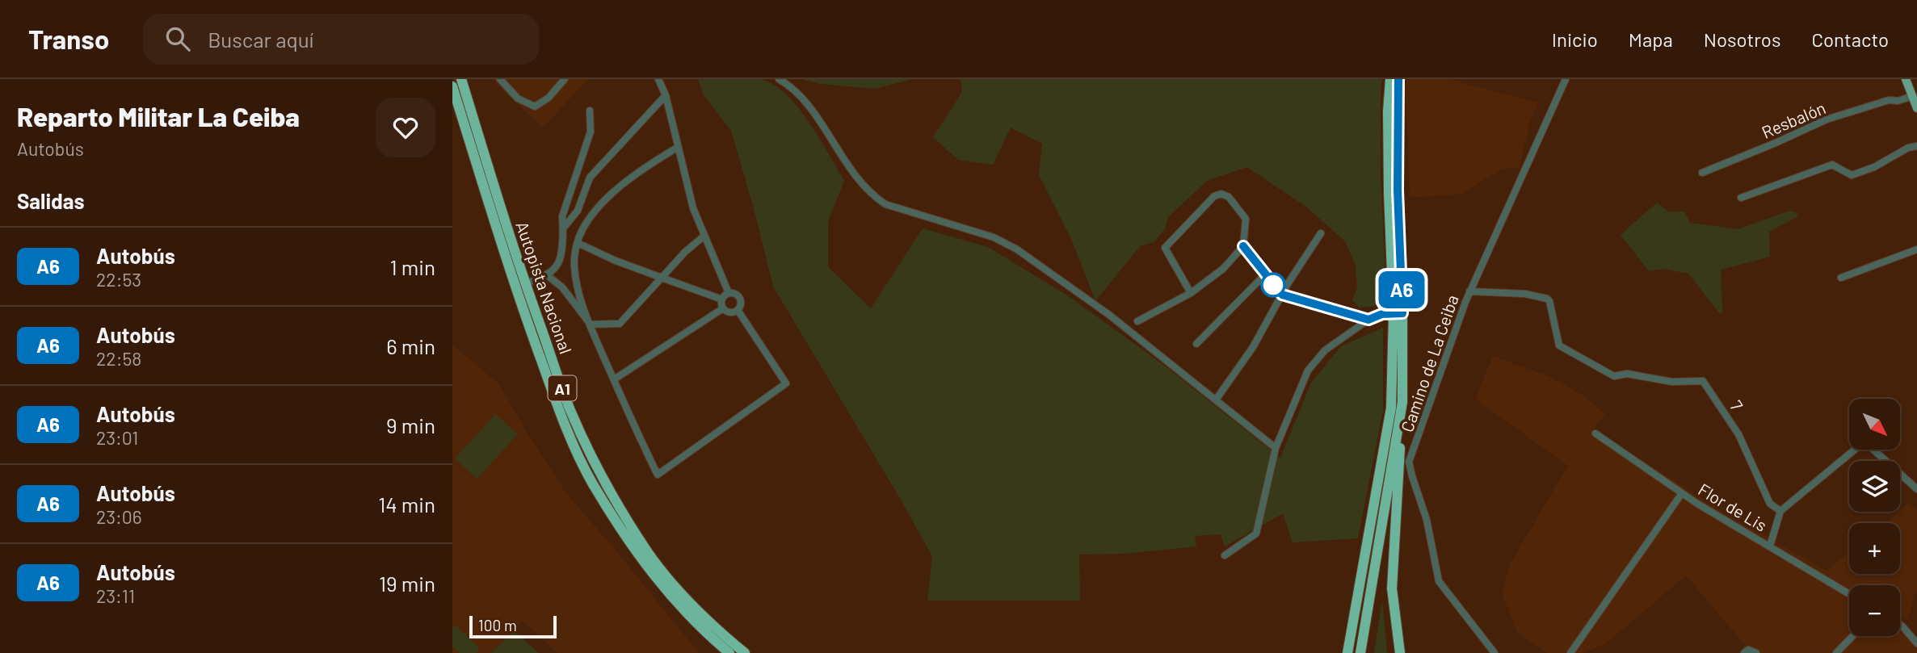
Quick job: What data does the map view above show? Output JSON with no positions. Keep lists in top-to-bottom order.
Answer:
{
  "streets": {
    "highway": ["Autopista Nacional", "A1"],
    "street": [
      "Resbalón",
      "Camino de La Ceiba",
      "7",
      "Flor de Lis"
    ]
  },
  "crossings": [
    ["Camino de La Ceiba", "7"]
  ],
  "lines": ["bus line A6"],
  "scale_bar": "100 m",
  "north": "bottom right",
  "page": {
    "header": "Transo",
    "search": "Buscar aquí",
    "nav": [
      "Inicio",
      "Mapa",
      "Nosotros",
      "Contacto"
    ],
    "heading": [
      ["Reparto Militar La Ceiba", "Autobús"],
      "Salidas"
    ],
    "on_map": "A6",
    "list": [
      {
        "mark": "A6",
        "name": "Autobús",
        "note": "22:53",
        "value": "1 min"
      },
      {
        "mark": "A6",
        "name": "Autobús",
        "note": "22:58",
        "value": "6 min"
      },
      {
        "mark": "A6",
        "name": "Autobús",
        "note": "23:01",
        "value": "9 min"
      },
      {
        "mark": "A6",
        "name": "Autobús",
        "note": "23:06",
        "value": "14 min"
      },
      {
        "mark": "A6",
        "name": "Autobús",
        "note": "23:11",
        "value": "19 min"
      }
    ],
    "map_buttons": ["+", "−"],
    "scale": "100 m"
  }
}
